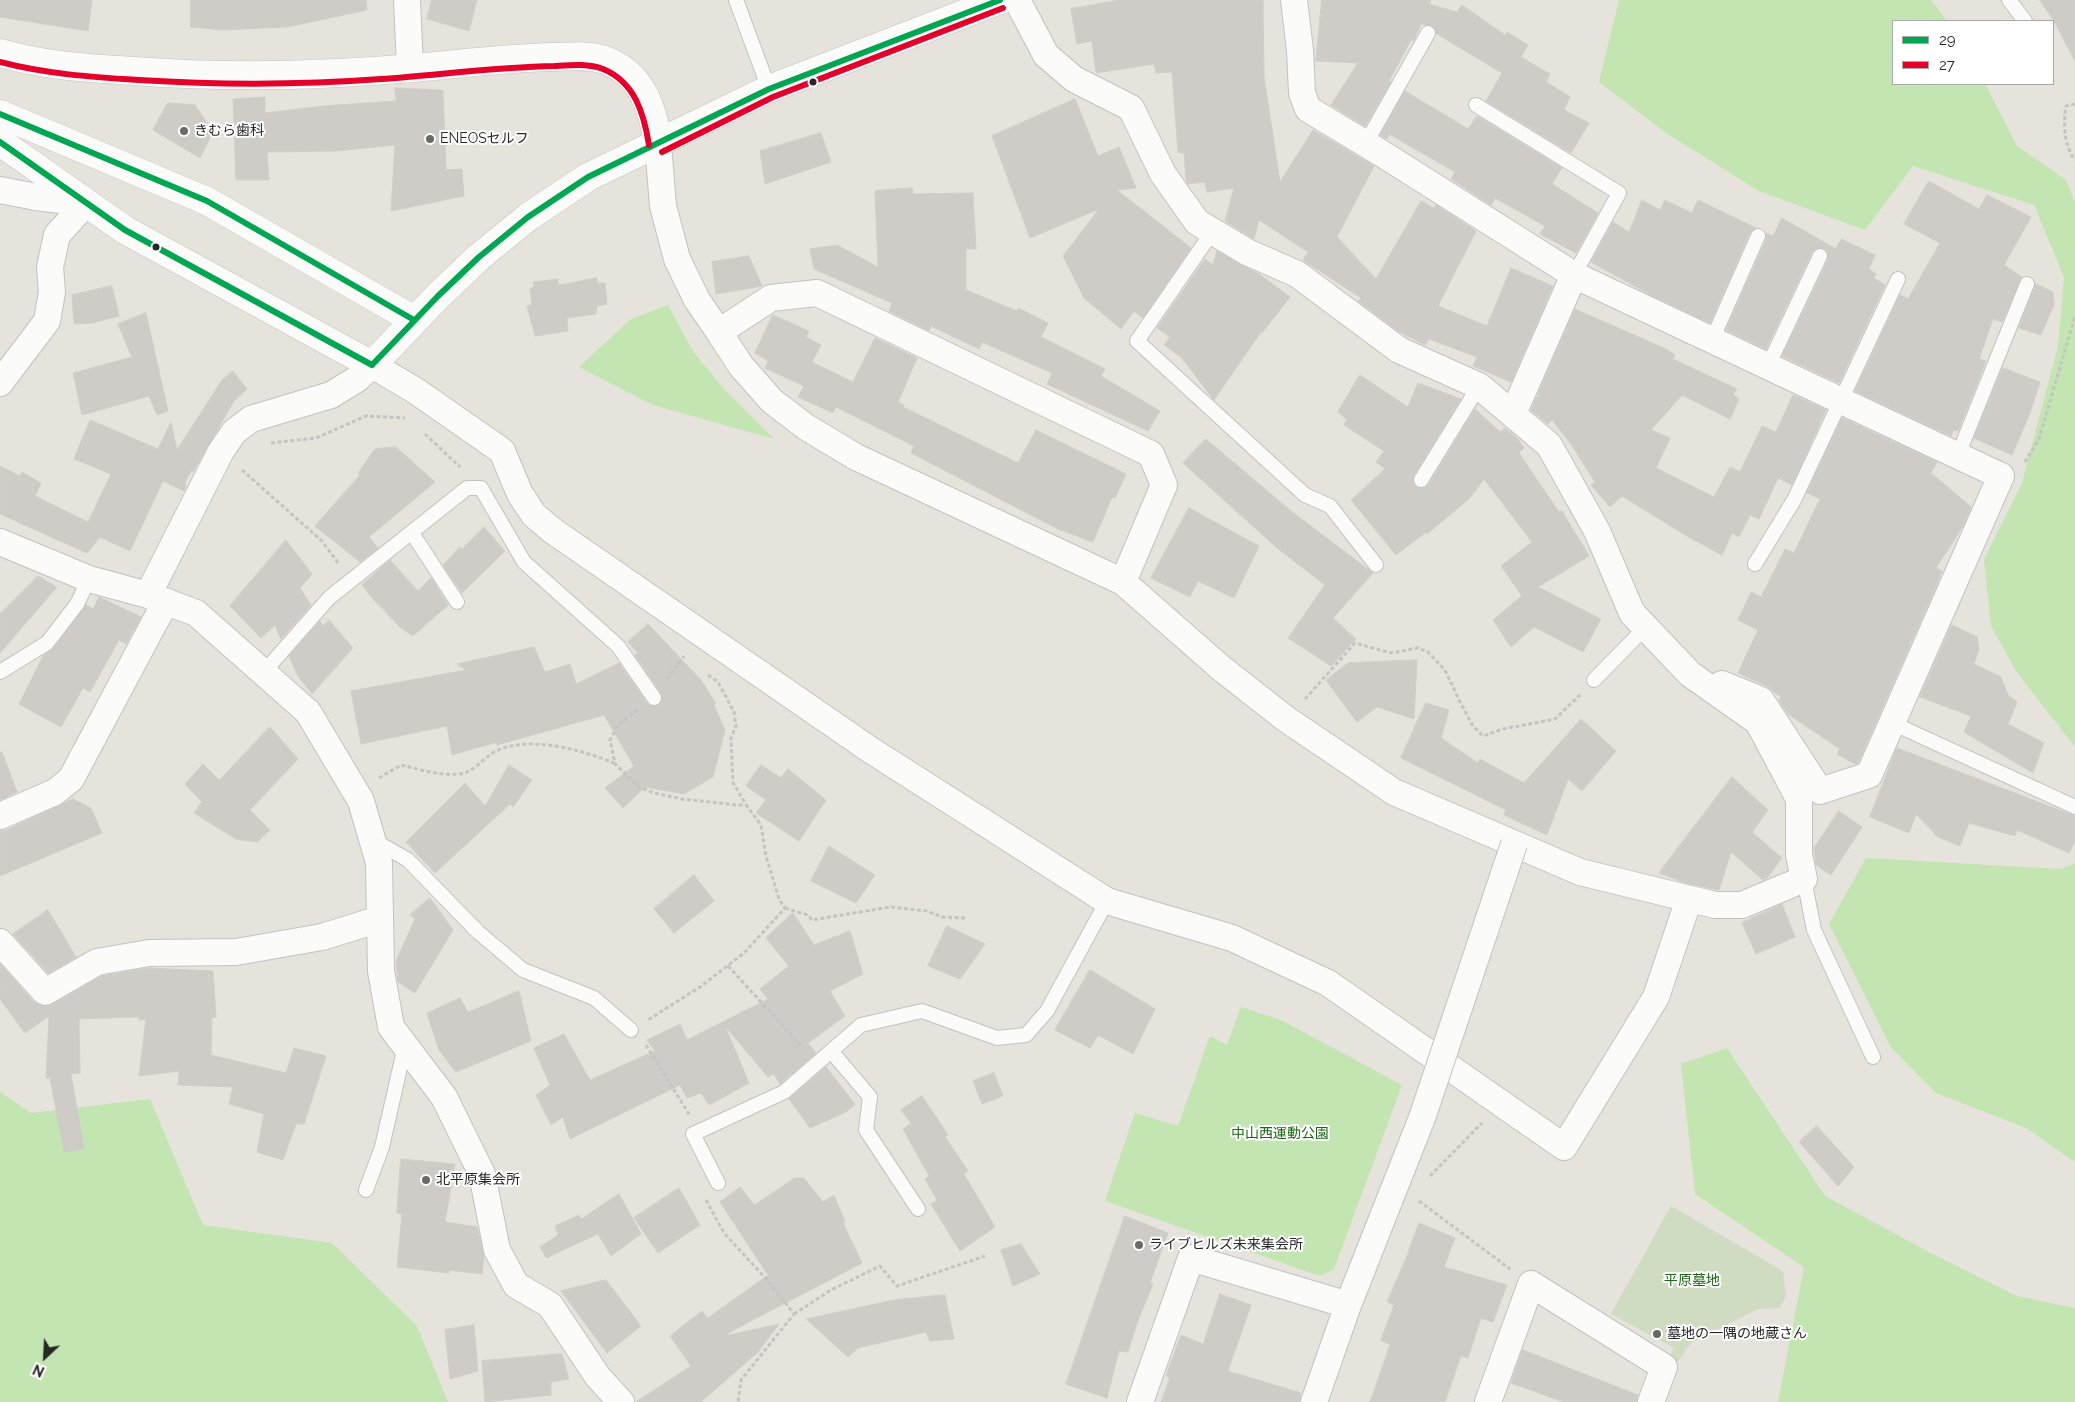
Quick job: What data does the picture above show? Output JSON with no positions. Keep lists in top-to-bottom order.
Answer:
{
  "parks": ["中山西運動公園", "平原墓地"],
  "places": [
    "きむら歯科",
    "ENEOSセルフ",
    "北平原集会所",
    "ライブヒルズ未来集会所",
    "墓地の一隅の地蔵さん"
  ],
  "lines": ["transit line 29", "transit line 27"],
  "legend": ["29", "27"],
  "north": "bottom left"
}
